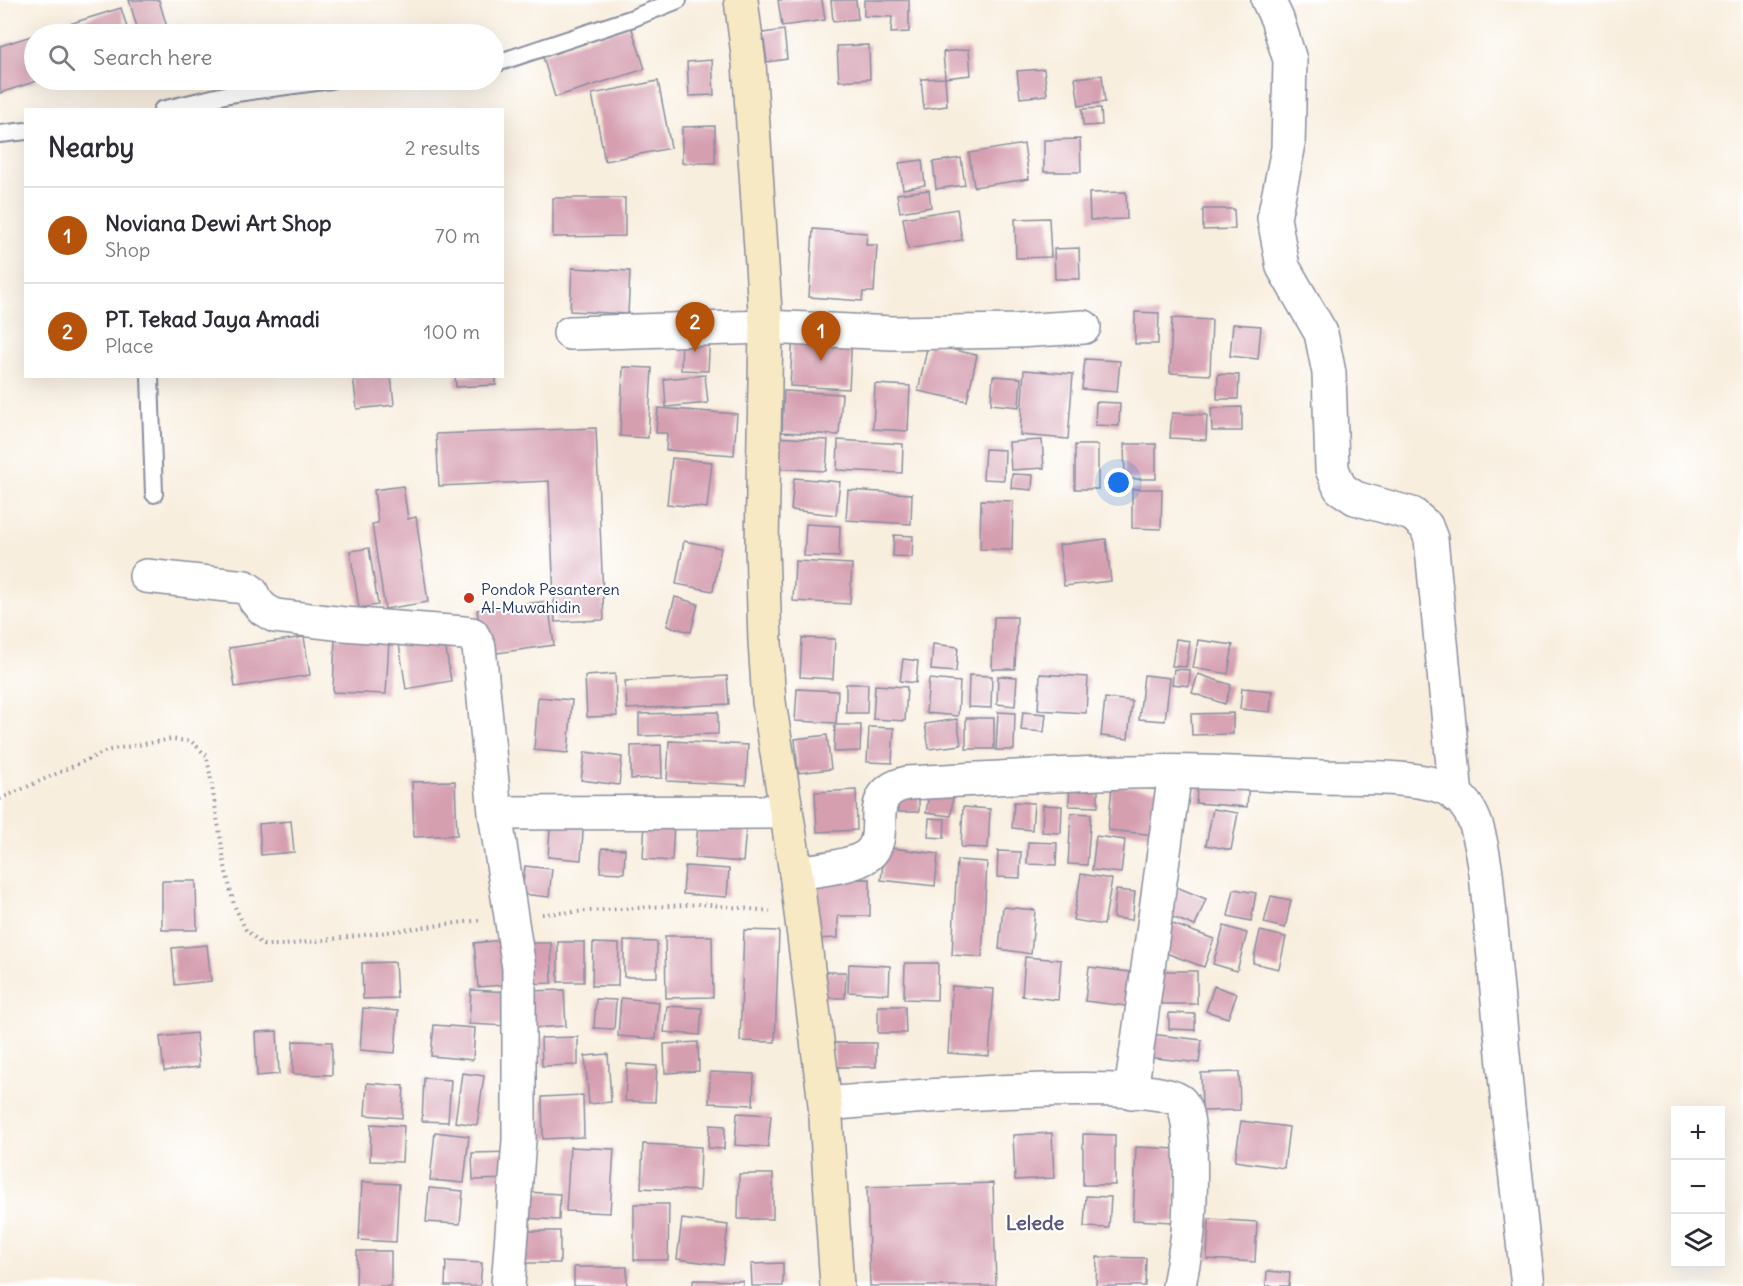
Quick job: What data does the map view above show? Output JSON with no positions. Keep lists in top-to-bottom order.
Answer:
{
  "districts": ["Lelede"],
  "places": ["Pondok Pesanteren Al-Muwahidin"],
  "page": {
    "search": "Search here",
    "heading": ["Nearby", "2 results"],
    "list": [
      {
        "mark": "1",
        "name": "Noviana Dewi Art Shop",
        "note": "Shop",
        "value": "70 m"
      },
      {
        "mark": "2",
        "name": "PT. Tekad Jaya Amadi",
        "note": "Place",
        "value": "100 m"
      }
    ],
    "pins": ["2", "1"],
    "map_buttons": ["+", "−"]
  }
}
